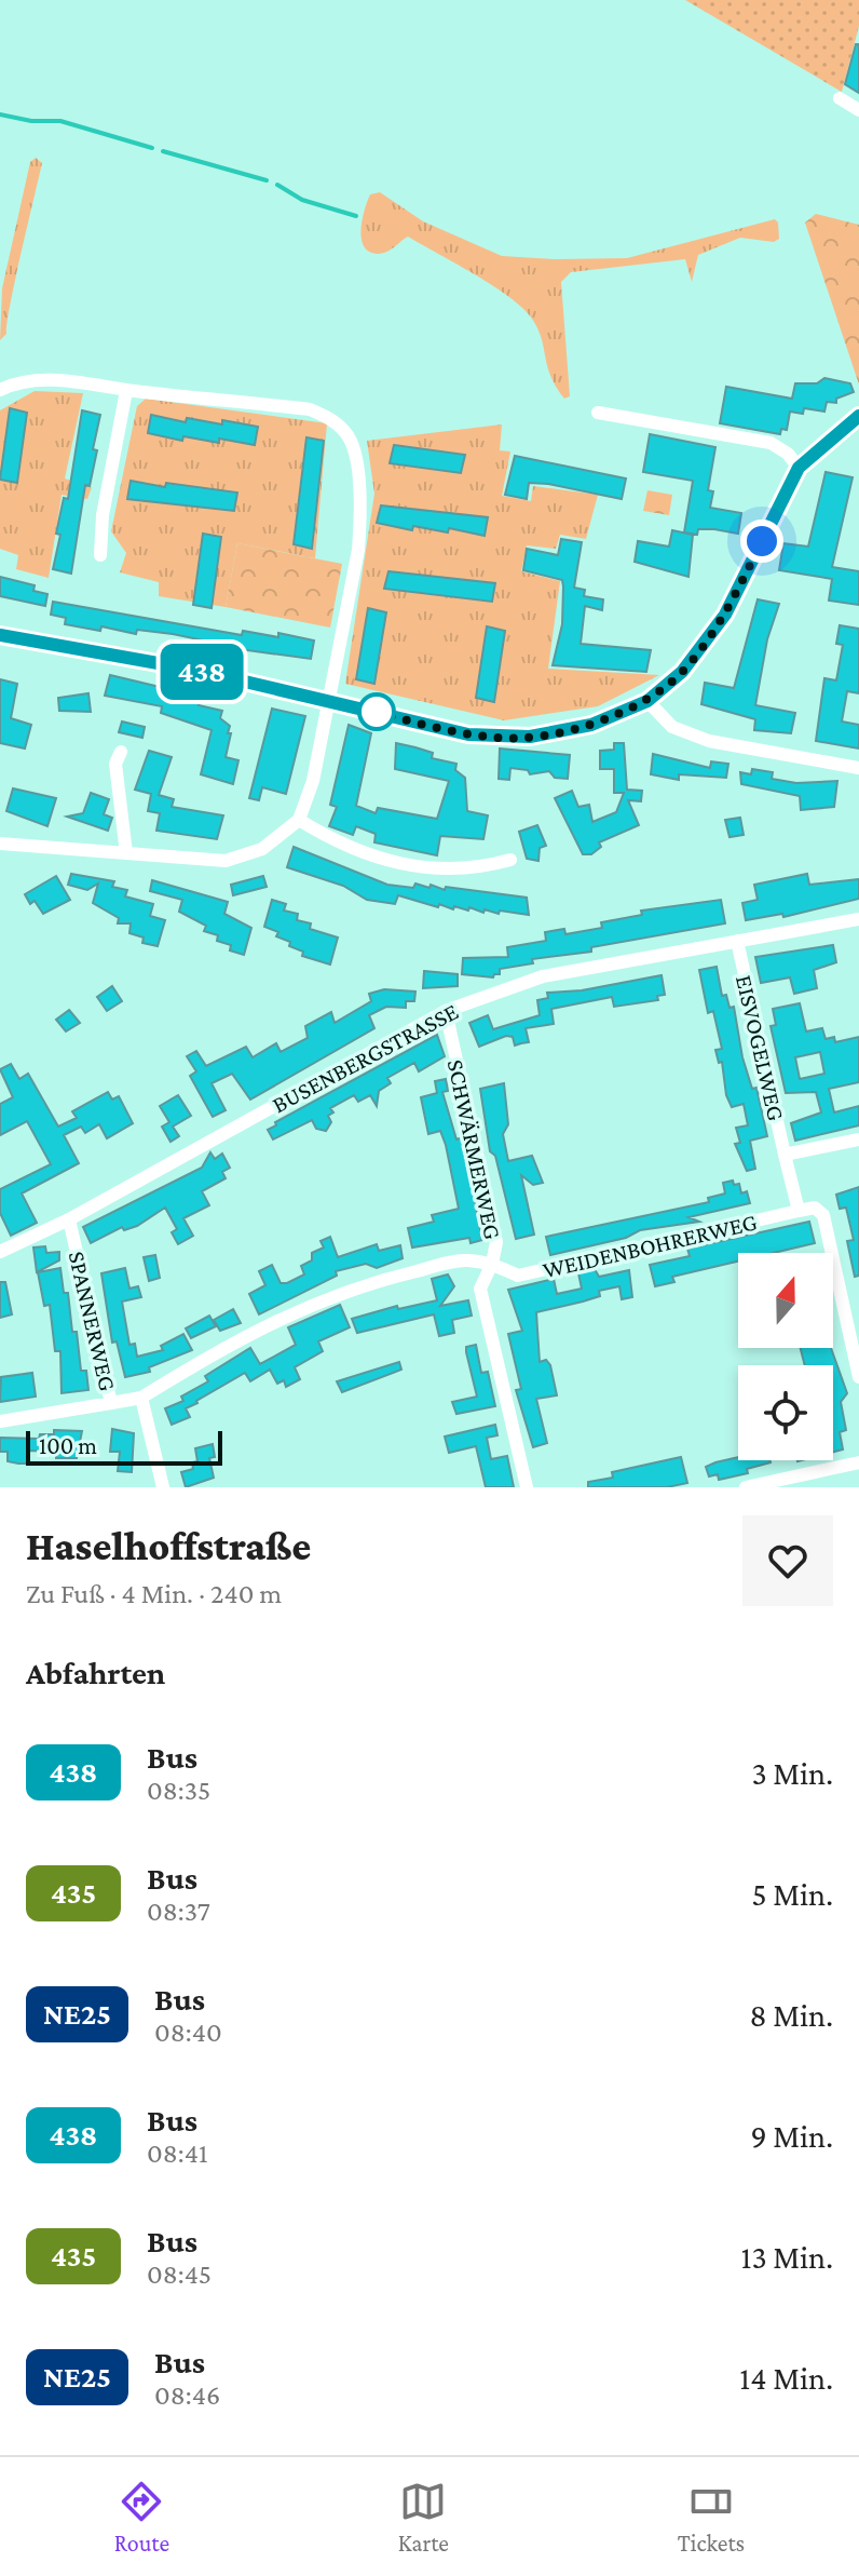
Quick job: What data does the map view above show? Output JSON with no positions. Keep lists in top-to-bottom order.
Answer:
{
  "streets": {
    "street": [
      "EISVOGELWEG",
      "BUSENBERGSTRASSE",
      "SCHWÄRMERWEG",
      "WEIDENBOHRERWEG",
      "SPANNERWEG"
    ]
  },
  "crossings": [
    ["EISVOGELWEG", "BUSENBERGSTRASSE"],
    ["BUSENBERGSTRASSE", "SCHWÄRMERWEG"],
    ["BUSENBERGSTRASSE", "SPANNERWEG"],
    ["SCHWÄRMERWEG", "WEIDENBOHRERWEG"],
    ["WEIDENBOHRERWEG", "SPANNERWEG"]
  ],
  "lines": ["bus line 438"],
  "scale_bar": "100 m",
  "north": "top",
  "page": {
    "on_map": "438",
    "scale": "100 m",
    "heading": [
      ["Haselhoffstraße", "Zu Fuß · 4 Min. · 240 m"],
      "Abfahrten"
    ],
    "list": [
      {
        "mark": "438",
        "name": "Bus",
        "note": "08:35",
        "value": "3 Min."
      },
      {
        "mark": "435",
        "name": "Bus",
        "note": "08:37",
        "value": "5 Min."
      },
      {
        "mark": "NE25",
        "name": "Bus",
        "note": "08:40",
        "value": "8 Min."
      },
      {
        "mark": "438",
        "name": "Bus",
        "note": "08:41",
        "value": "9 Min."
      },
      {
        "mark": "435",
        "name": "Bus",
        "note": "08:45",
        "value": "13 Min."
      },
      {
        "mark": "NE25",
        "name": "Bus",
        "note": "08:46",
        "value": "14 Min."
      }
    ],
    "tabs": ["Route", "Karte", "Tickets"]
  }
}
